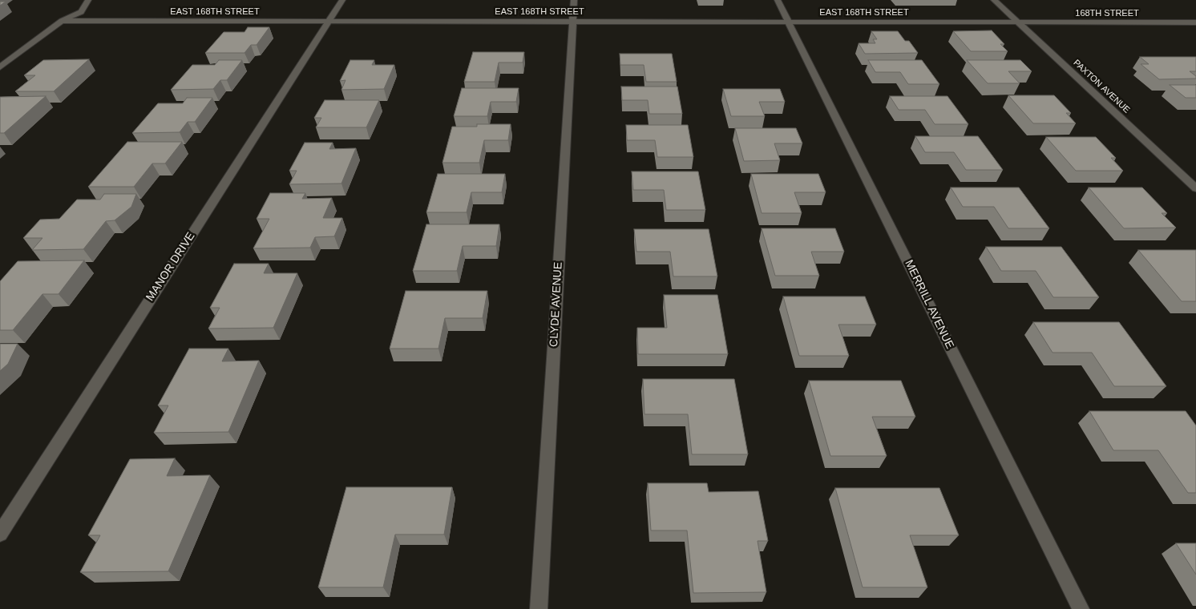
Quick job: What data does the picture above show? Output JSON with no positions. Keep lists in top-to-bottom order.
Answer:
{
  "streets": {
    "street": [
      "EAST 168TH STREET",
      "168TH STREET",
      "PAXTON AVENUE",
      "MANOR DRIVE",
      "CLYDE AVENUE",
      "MERRILL AVENUE"
    ]
  },
  "crossings": [
    ["EAST 168TH STREET", "168TH STREET"],
    ["EAST 168TH STREET", "PAXTON AVENUE"],
    ["EAST 168TH STREET", "MANOR DRIVE"],
    ["EAST 168TH STREET", "CLYDE AVENUE"],
    ["EAST 168TH STREET", "MERRILL AVENUE"],
    ["168TH STREET", "PAXTON AVENUE"]
  ]
}
